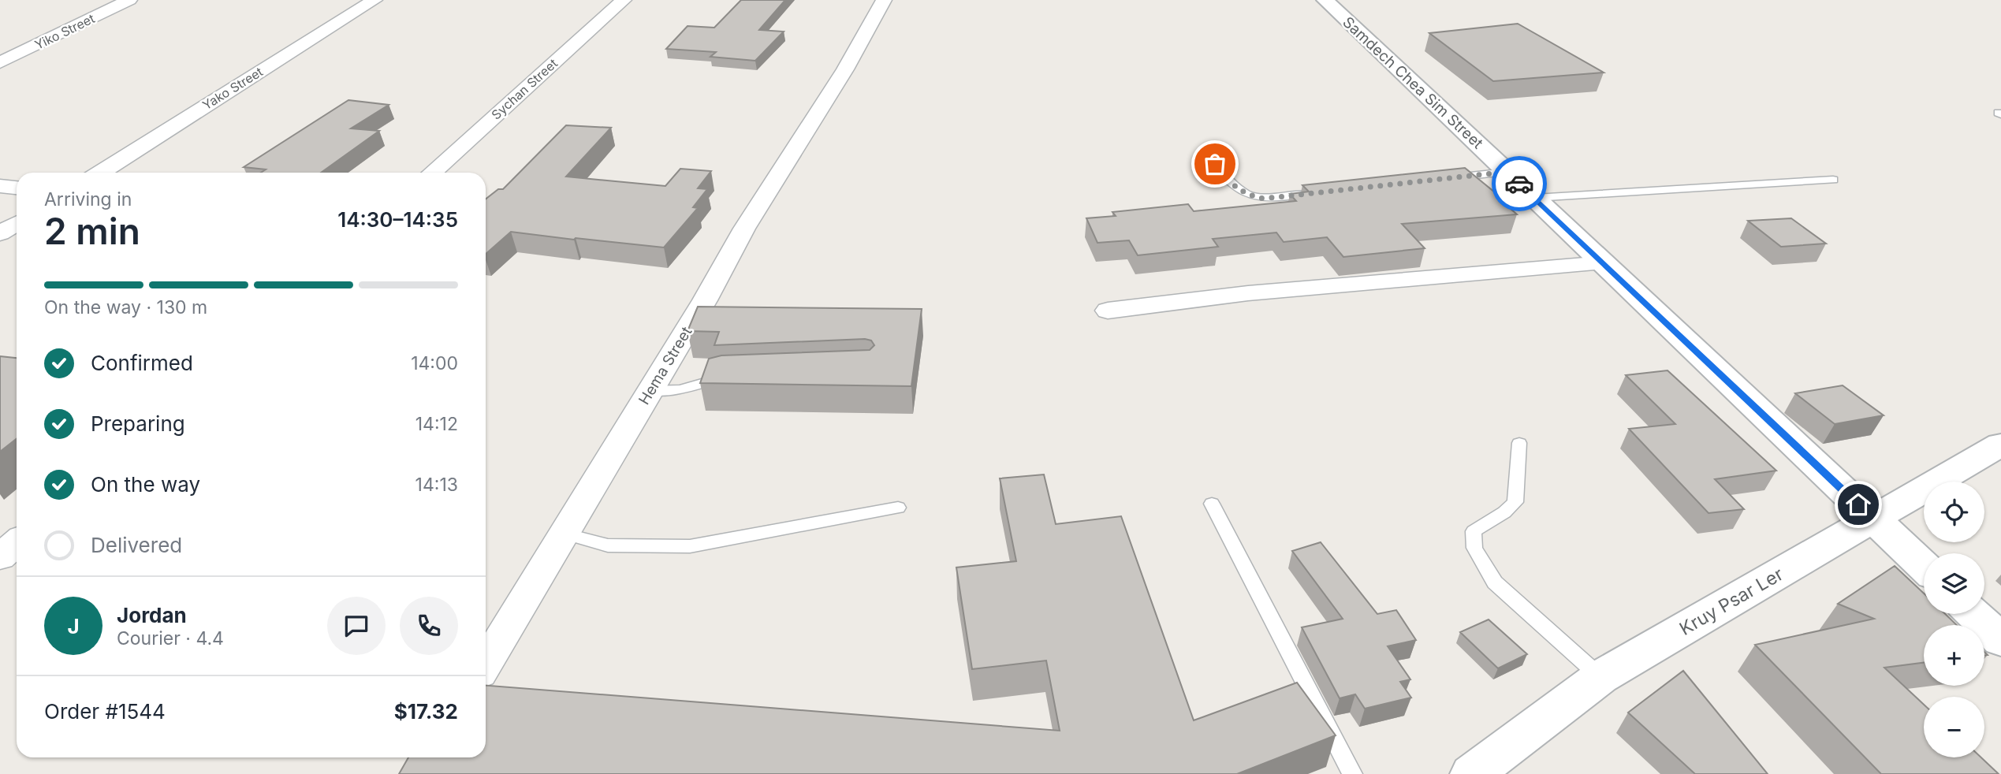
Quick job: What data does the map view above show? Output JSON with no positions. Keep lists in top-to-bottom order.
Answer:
{
  "streets": {
    "street": [
      "Yiko Street",
      "Samdech Chea Sim Street",
      "Yako Street",
      "Sychan Street",
      "Hema Street",
      "Kruy Psar Ler"
    ]
  },
  "crossings": [
    ["Samdech Chea Sim Street", "Kruy Psar Ler"]
  ],
  "page": {
    "heading": ["2 min", "Arriving in", "14:30–14:35"],
    "panel": [
      "Jordan",
      "Courier · 4.4",
      "Order #1544",
      "$17.32"
    ],
    "bar": "On the way · 130 m",
    "list": [
      ["Confirmed", "14:00"],
      ["Preparing", "14:12"],
      ["On the way", "14:13"],
      "Delivered"
    ],
    "map_buttons": ["+", "−"],
    "round": "J"
  }
}
